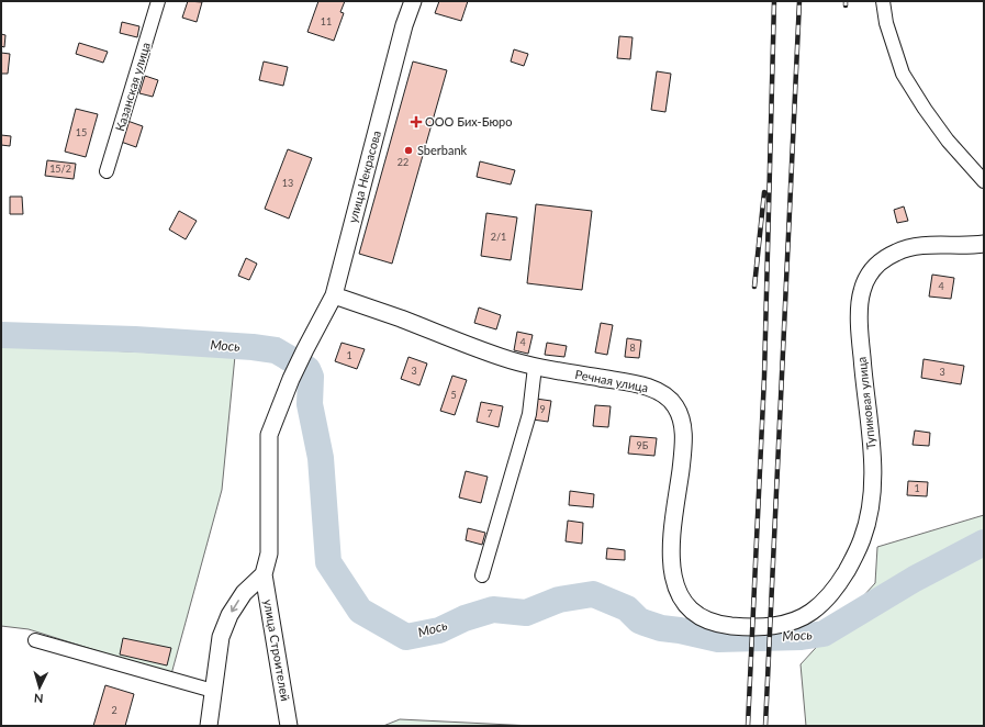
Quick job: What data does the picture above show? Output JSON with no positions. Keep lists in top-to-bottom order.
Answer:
{
  "streets": {
    "street": [
      "Казанская улица",
      "улица Некрасова",
      "Речная улица",
      "Тупиковая улица",
      "улица Строителей"
    ]
  },
  "crossings": [
    ["улица Некрасова", "Речная улица"],
    ["улица Некрасова", "улица Строителей"],
    ["Речная улица", "Тупиковая улица"]
  ],
  "water": ["Мось"],
  "places": {
    "health": ["ООО Бих-Бюро"],
    "other": ["Sberbank"]
  },
  "house_numbers": [
    "11",
    "15",
    "22",
    "15/2",
    "13",
    "2/1",
    "4",
    "4",
    "8",
    "1",
    "3",
    "3",
    "5",
    "9",
    "7",
    "9Б",
    "1",
    "2"
  ],
  "north": "bottom"
}
